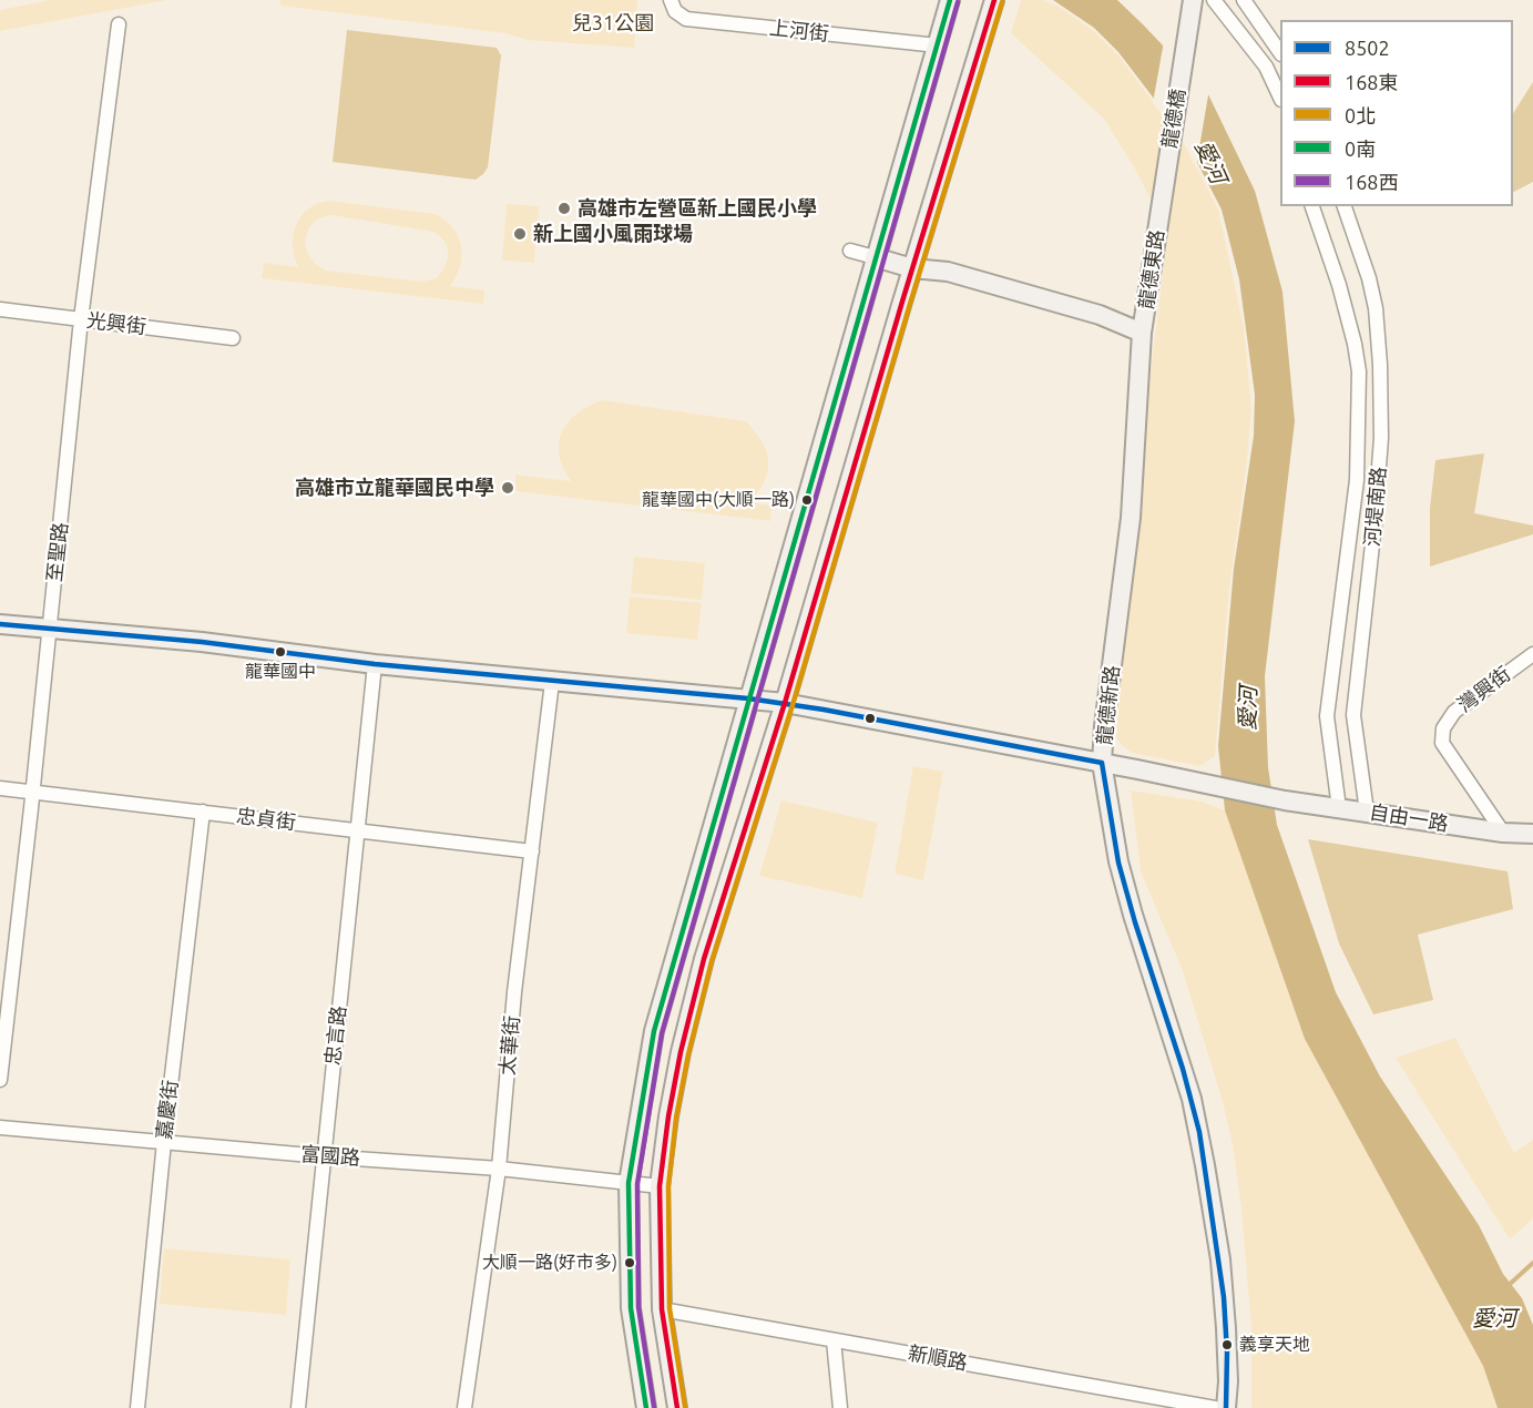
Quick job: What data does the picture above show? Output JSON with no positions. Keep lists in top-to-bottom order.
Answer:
{
  "streets": {
    "street": [
      "上河街",
      "龍德橋",
      "龍德東路",
      "光興街",
      "河堤南路",
      "至聖路",
      "灣興街",
      "龍德新路",
      "自由一路",
      "忠貞街",
      "忠言路",
      "太華街",
      "嘉慶街",
      "富國路",
      "新順路"
    ]
  },
  "crossings": [
    ["龍德橋", "龍德東路"],
    ["龍德東路", "龍德新路"],
    ["光興街", "至聖路"],
    ["河堤南路", "自由一路"],
    ["至聖路", "忠貞街"],
    ["灣興街", "自由一路"],
    ["龍德新路", "自由一路"],
    ["忠貞街", "忠言路"],
    ["忠貞街", "太華街"],
    ["忠貞街", "嘉慶街"],
    ["忠言路", "富國路"],
    ["太華街", "富國路"],
    ["嘉慶街", "富國路"]
  ],
  "water": ["愛河"],
  "parks": ["兒31公園"],
  "places": [
    "高雄市左營區新上國民小學",
    "新上國小風雨球場",
    "高雄市立龍華國民中學",
    "龍華國中(大順一路)",
    "龍華國中",
    "大順一路(好市多)",
    "義享天地"
  ],
  "lines": [
    "transit line 168東",
    "transit line 0南",
    "transit line 0北",
    "transit line 168西",
    "transit line 8502"
  ],
  "legend": [
    "8502",
    "168東",
    "0北",
    "0南",
    "168西"
  ]
}
